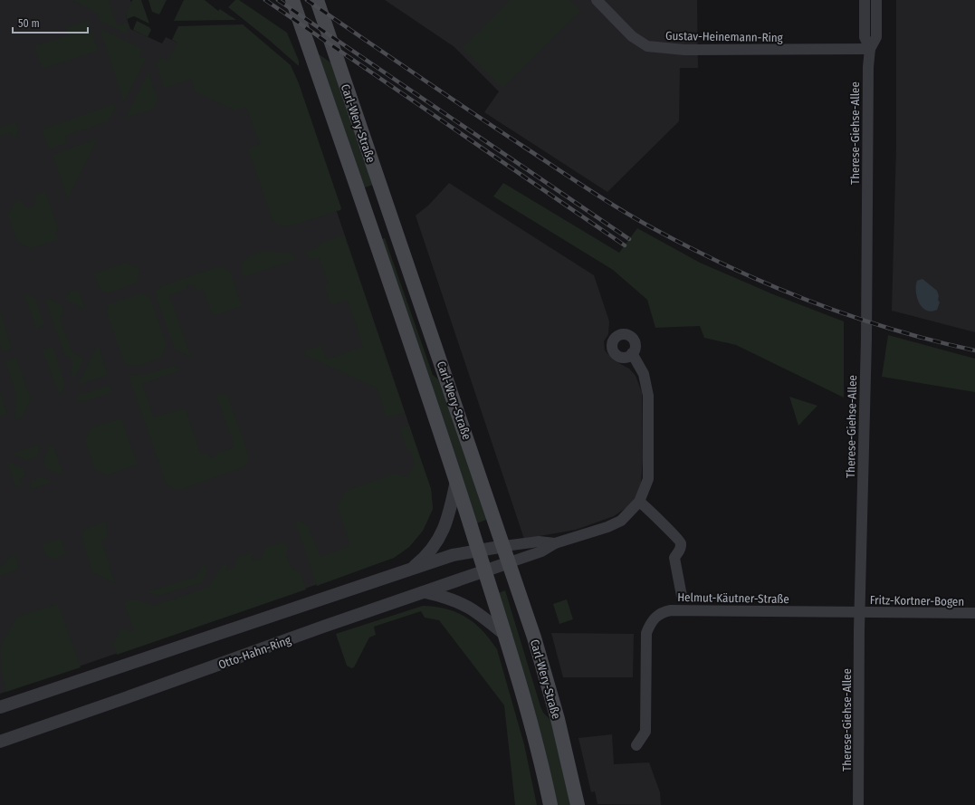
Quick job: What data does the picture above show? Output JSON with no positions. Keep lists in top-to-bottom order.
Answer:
{
  "streets": {
    "main road": ["Carl-Wery-Straße"],
    "street": [
      "Gustav-Heinemann-Ring",
      "Therese-Giehse-Allee",
      "Helmut-Käutner-Straße",
      "Fritz-Kortner-Bogen",
      "Otto-Hahn-Ring"
    ]
  },
  "crossings": [
    ["Gustav-Heinemann-Ring", "Therese-Giehse-Allee"],
    ["Carl-Wery-Straße", "Otto-Hahn-Ring"],
    ["Therese-Giehse-Allee", "Helmut-Käutner-Straße"],
    ["Therese-Giehse-Allee", "Fritz-Kortner-Bogen"],
    ["Helmut-Käutner-Straße", "Fritz-Kortner-Bogen"]
  ],
  "scale_bar": "50 m"
}
